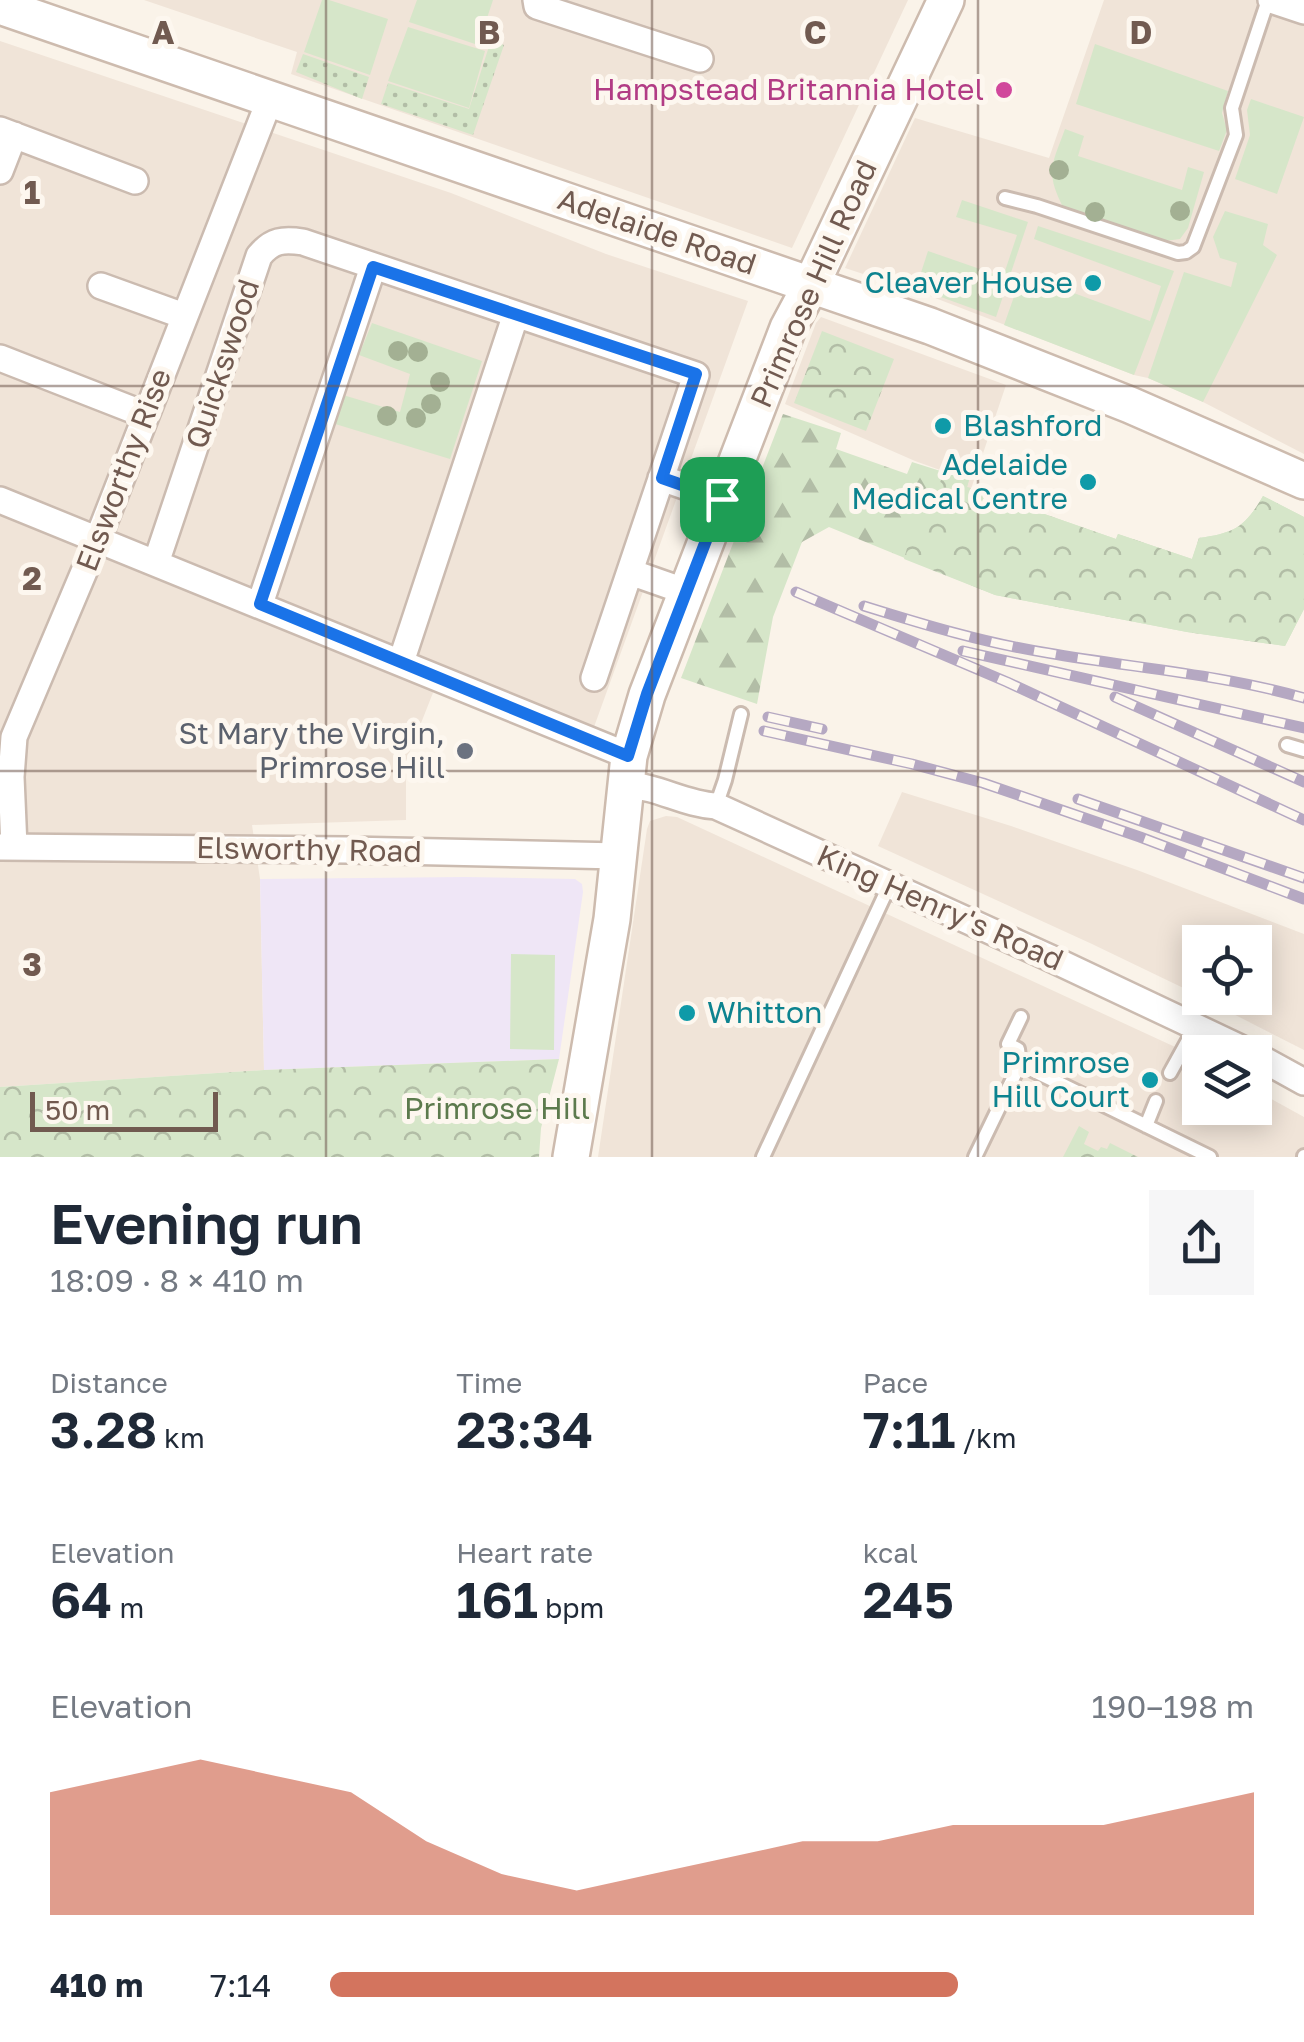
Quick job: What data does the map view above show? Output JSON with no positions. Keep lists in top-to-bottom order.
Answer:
{
  "streets": {
    "main road": ["Adelaide Road", "Primrose Hill Road"],
    "street": [
      "Quickswood",
      "Elsworthy Rise",
      "Elsworthy Road",
      "King Henry's Road"
    ]
  },
  "crossings": [
    ["Adelaide Road", "Primrose Hill Road"],
    ["Adelaide Road", "Elsworthy Rise"],
    ["Primrose Hill Road", "Elsworthy Road"],
    ["Primrose Hill Road", "King Henry's Road"],
    ["Quickswood", "King Henry's Road"],
    ["Elsworthy Rise", "Elsworthy Road"],
    ["Elsworthy Rise", "King Henry's Road"]
  ],
  "parks": ["Primrose Hill"],
  "places": [
    "Hampstead Britannia Hotel",
    "Cleaver House",
    "Blashford",
    "Adelaide Medical Centre",
    "St Mary the Virgin, Primrose Hill",
    "Whitton",
    "Primrose Hill Court"
  ],
  "scale_bar": "50 m",
  "page": {
    "scale": "50 m",
    "heading": ["Evening run", "18:09 · 8 × 410 m"],
    "stats": [
      ["Distance", "3.28 km"],
      ["Time", "23:34"],
      ["Pace", "7:11 /km"],
      ["Elevation", "64 m"],
      ["Heart rate", "161 bpm"],
      ["kcal", "245"]
    ],
    "chart": ["Elevation", "190–198 m"],
    "list": [
      {
        "name": "410 m",
        "note": "7:14"
      }
    ]
  },
  "grid": {
    "columns": [
      "A",
      "B",
      "C",
      "D"
    ],
    "rows": ["1", "2", "3"]
  }
}
